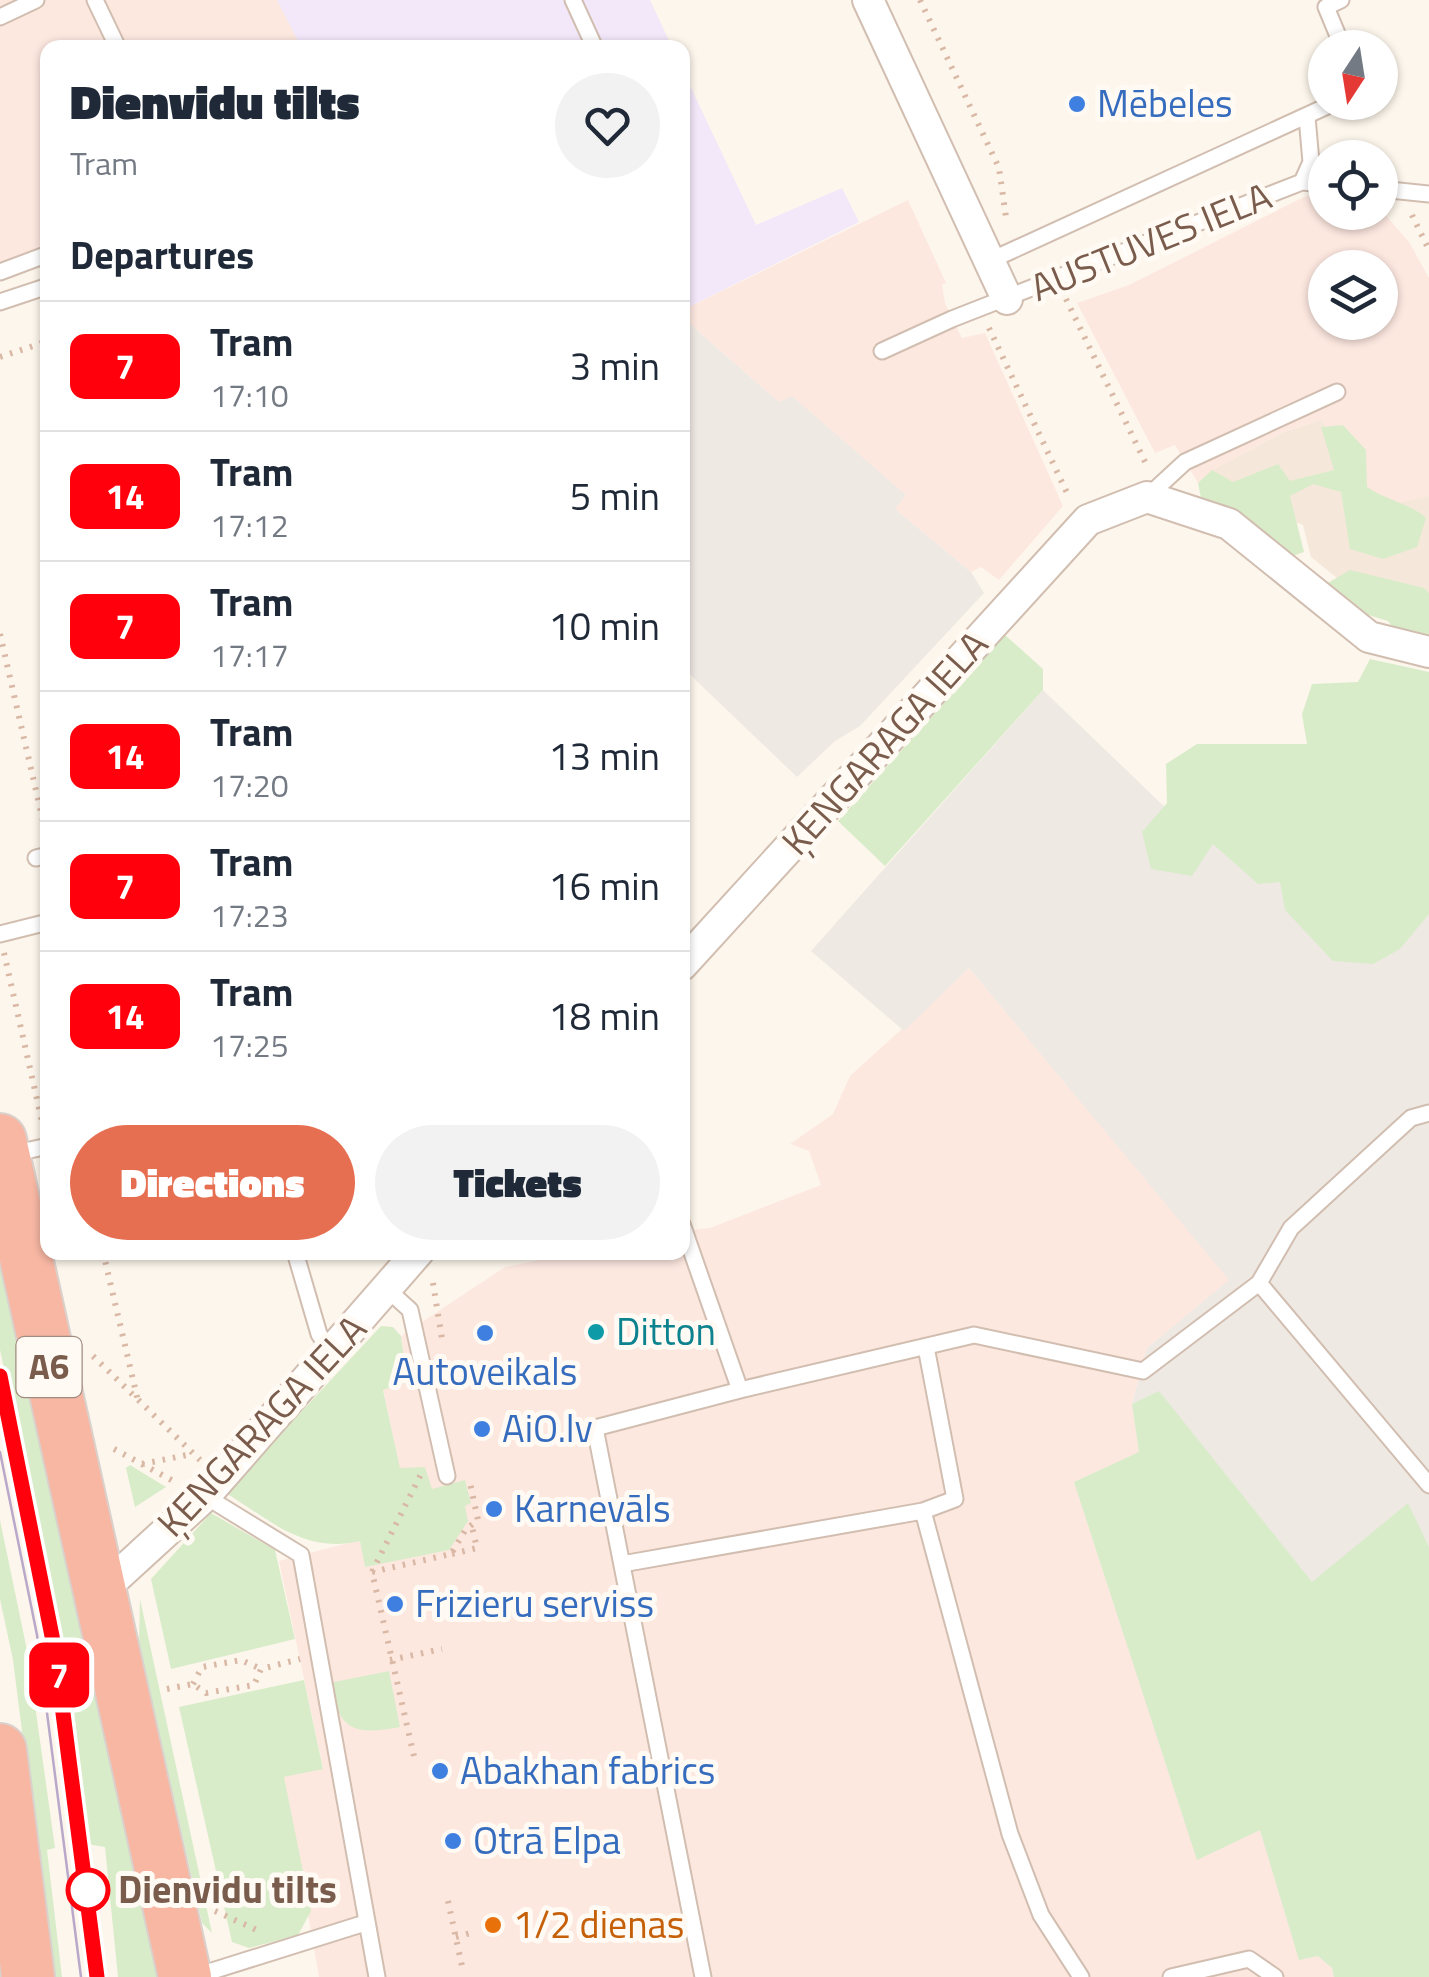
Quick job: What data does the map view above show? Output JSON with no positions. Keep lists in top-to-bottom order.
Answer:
{
  "streets": {
    "highway": ["A6"],
    "street": ["AUSTUVES IELA", "ĶENGARAGA IELA"]
  },
  "crossings": [
    ["ĶENGARAGA IELA", "A6"]
  ],
  "places": [
    "Mēbeles",
    "Ditton",
    "Autoveikals",
    "AiO.lv",
    "Karnevāls",
    "Frizieru serviss",
    "Abakhan fabrics",
    "Otrā Elpa",
    "Dienvidu tilts",
    "1/2 dienas"
  ],
  "lines": ["tram line 7"],
  "north": "bottom",
  "page": {
    "on_map": "7",
    "heading": [
      ["Dienvidu tilts", "Tram"],
      "Departures"
    ],
    "list": [
      {
        "mark": "7",
        "name": "Tram",
        "note": "17:10",
        "value": "3 min"
      },
      {
        "mark": "14",
        "name": "Tram",
        "note": "17:12",
        "value": "5 min"
      },
      {
        "mark": "7",
        "name": "Tram",
        "note": "17:17",
        "value": "10 min"
      },
      {
        "mark": "14",
        "name": "Tram",
        "note": "17:20",
        "value": "13 min"
      },
      {
        "mark": "7",
        "name": "Tram",
        "note": "17:23",
        "value": "16 min"
      },
      {
        "mark": "14",
        "name": "Tram",
        "note": "17:25",
        "value": "18 min"
      }
    ],
    "buttons": ["Directions", "Tickets"]
  }
}
